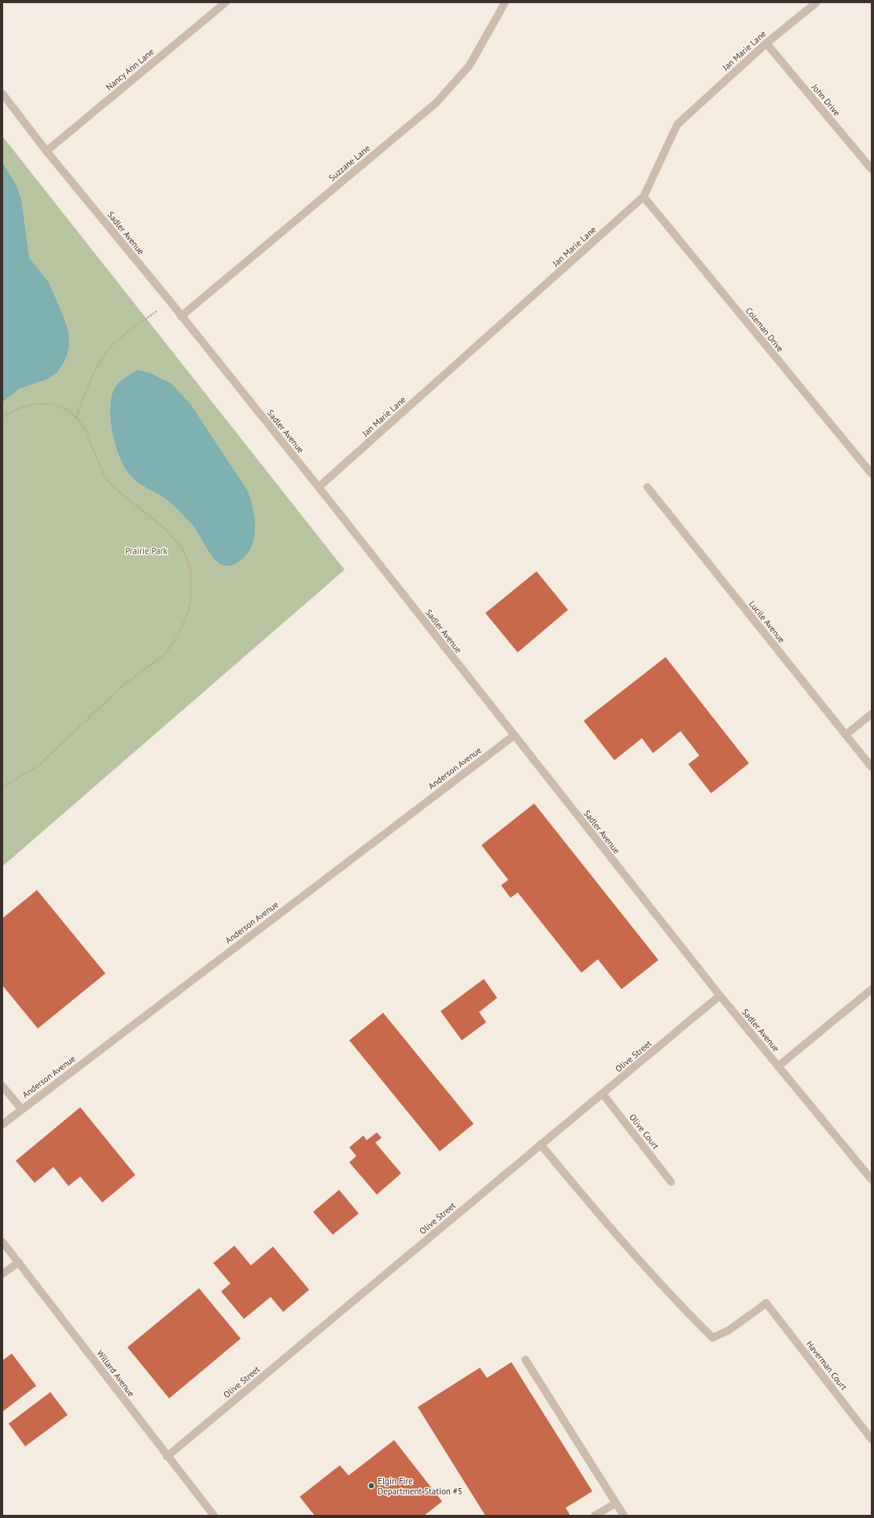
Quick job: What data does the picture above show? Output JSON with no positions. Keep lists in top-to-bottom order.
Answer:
{
  "streets": {
    "street": [
      "Jan Marie Lane",
      "Nancy Ann Lane",
      "John Drive",
      "Suzzane Lane",
      "Sadler Avenue",
      "Coleman Drive",
      "Lucile Avenue",
      "Anderson Avenue",
      "Olive Street",
      "Olive Court",
      "Haverman Court",
      "Willard Avenue"
    ]
  },
  "crossings": [
    ["Jan Marie Lane", "John Drive"],
    ["Jan Marie Lane", "Sadler Avenue"],
    ["Jan Marie Lane", "Coleman Drive"],
    ["Nancy Ann Lane", "Sadler Avenue"],
    ["Suzzane Lane", "Sadler Avenue"],
    ["Sadler Avenue", "Anderson Avenue"],
    ["Sadler Avenue", "Olive Street"],
    ["Olive Street", "Olive Court"],
    ["Olive Street", "Haverman Court"],
    ["Olive Street", "Willard Avenue"]
  ],
  "parks": ["Prairie Park"],
  "places": ["Elgin Fire Department Station #5"]
}
